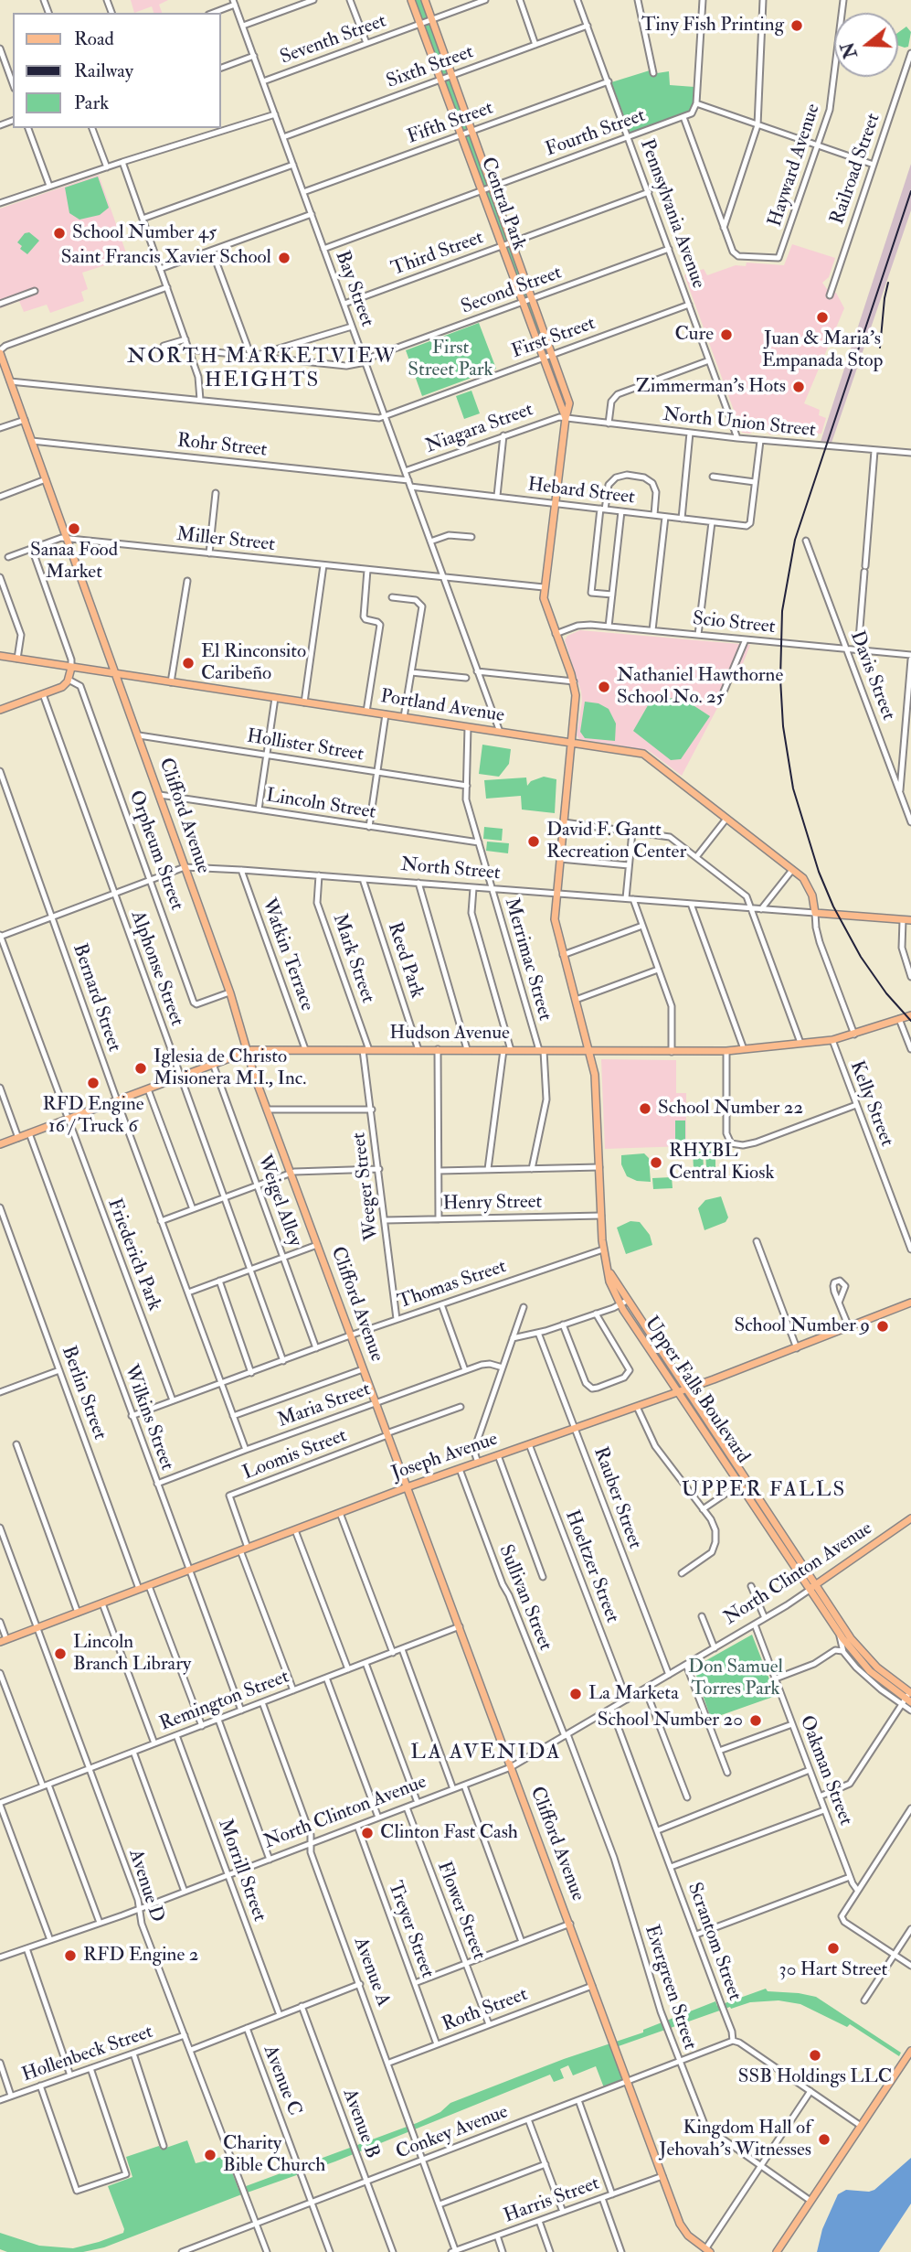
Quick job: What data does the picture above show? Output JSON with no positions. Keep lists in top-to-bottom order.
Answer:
{
  "streets": {
    "main road": [
      "Central Park",
      "Portland Avenue",
      "Clifford Avenue",
      "North Street",
      "Hudson Avenue",
      "Upper Falls Boulevard",
      "Joseph Avenue",
      "North Clinton Avenue"
    ],
    "street": [
      "Seventh Street",
      "Sixth Street",
      "Fifth Street",
      "Fourth Street",
      "Hayward Avenue",
      "Railroad Street",
      "Pennsylvania Avenue",
      "Third Street",
      "Bay Street",
      "Second Street",
      "First Street",
      "North Union Street",
      "Niagara Street",
      "Rohr Street",
      "Hebard Street",
      "Miller Street",
      "Scio Street",
      "Davis Street",
      "Hollister Street",
      "Lincoln Street",
      "Orpheum Street",
      "Watkin Terrace",
      "Mark Street",
      "Merrimac Street",
      "Reed Park",
      "Alphonse Street",
      "Bernard Street",
      "Kelly Street",
      "Weeger Street",
      "Weigel Alley",
      "Henry Street",
      "Friederich Park",
      "Thomas Street",
      "Berlin Street",
      "Maria Street",
      "Wilkins Street",
      "Loomis Street",
      "Rauber Street",
      "Hoeltzer Street",
      "Sullivan Street",
      "Remington Street",
      "Oakman Street",
      "Morrill Street",
      "Avenue D",
      "Flower Street",
      "Treyer Street",
      "Scrantom Street",
      "Avenue A",
      "Evergreen Street",
      "Roth Street",
      "Hollenbeck Street",
      "Avenue C",
      "Avenue B",
      "Conkey Avenue",
      "Harris Street"
    ]
  },
  "crossings": [
    ["Seventh Street", "Central Park"],
    ["Seventh Street", "Bay Street"],
    ["Sixth Street", "Central Park"],
    ["Sixth Street", "Pennsylvania Avenue"],
    ["Sixth Street", "Bay Street"],
    ["Fifth Street", "Central Park"],
    ["Fifth Street", "Pennsylvania Avenue"],
    ["Fifth Street", "Bay Street"],
    ["Fourth Street", "Central Park"],
    ["Fourth Street", "Pennsylvania Avenue"],
    ["Fourth Street", "Bay Street"],
    ["Central Park", "Third Street"],
    ["Central Park", "Second Street"],
    ["Central Park", "First Street"],
    ["Central Park", "North Union Street"],
    ["Central Park", "Niagara Street"],
    ["Central Park", "Hebard Street"],
    ["Central Park", "Miller Street"],
    ["Central Park", "Scio Street"],
    ["Central Park", "Portland Avenue"],
    ["Central Park", "North Street"],
    ["Central Park", "Upper Falls Boulevard"],
    ["Pennsylvania Avenue", "Third Street"],
    ["Pennsylvania Avenue", "Second Street"],
    ["Pennsylvania Avenue", "First Street"],
    ["Pennsylvania Avenue", "North Union Street"],
    ["Third Street", "Bay Street"],
    ["Bay Street", "Second Street"],
    ["Bay Street", "First Street"],
    ["Bay Street", "Niagara Street"],
    ["Bay Street", "Rohr Street"],
    ["Bay Street", "Hebard Street"],
    ["Bay Street", "Miller Street"],
    ["Bay Street", "Portland Avenue"],
    ["First Street", "Clifford Avenue"],
    ["North Union Street", "Niagara Street"],
    ["Rohr Street", "Hebard Street"],
    ["Rohr Street", "Clifford Avenue"],
    ["Miller Street", "Clifford Avenue"],
    ["Scio Street", "Davis Street"],
    ["Portland Avenue", "Clifford Avenue"],
    ["Portland Avenue", "North Street"],
    ["Portland Avenue", "Merrimac Street"],
    ["Hollister Street", "Clifford Avenue"],
    ["Hollister Street", "Merrimac Street"],
    ["Lincoln Street", "Clifford Avenue"],
    ["Lincoln Street", "Merrimac Street"],
    ["Clifford Avenue", "Orpheum Street"],
    ["Clifford Avenue", "North Street"],
    ["Clifford Avenue", "Hudson Avenue"],
    ["Clifford Avenue", "Thomas Street"],
    ["Clifford Avenue", "Maria Street"],
    ["Clifford Avenue", "Loomis Street"],
    ["Clifford Avenue", "Joseph Avenue"],
    ["Clifford Avenue", "North Clinton Avenue"],
    ["Clifford Avenue", "Remington Street"],
    ["Clifford Avenue", "Roth Street"],
    ["Clifford Avenue", "Conkey Avenue"],
    ["Clifford Avenue", "Harris Street"],
    ["Orpheum Street", "North Street"],
    ["North Street", "Watkin Terrace"],
    ["North Street", "Mark Street"],
    ["North Street", "Merrimac Street"],
    ["North Street", "Reed Park"],
    ["North Street", "Alphonse Street"],
    ["North Street", "Bernard Street"],
    ["North Street", "Friederich Park"],
    ["North Street", "Upper Falls Boulevard"],
    ["Watkin Terrace", "Hudson Avenue"],
    ["Mark Street", "Hudson Avenue"],
    ["Mark Street", "Weeger Street"],
    ["Merrimac Street", "Hudson Avenue"],
    ["Reed Park", "Hudson Avenue"],
    ["Alphonse Street", "Hudson Avenue"],
    ["Alphonse Street", "Thomas Street"],
    ["Bernard Street", "Hudson Avenue"],
    ["Bernard Street", "Thomas Street"],
    ["Bernard Street", "Maria Street"],
    ["Hudson Avenue", "Kelly Street"],
    ["Hudson Avenue", "Weeger Street"],
    ["Hudson Avenue", "Weigel Alley"],
    ["Hudson Avenue", "Friederich Park"],
    ["Hudson Avenue", "Upper Falls Boulevard"],
    ["Hudson Avenue", "Wilkins Street"],
    ["Weeger Street", "Henry Street"],
    ["Weeger Street", "Thomas Street"],
    ["Weigel Alley", "Thomas Street"],
    ["Henry Street", "Upper Falls Boulevard"],
    ["Friederich Park", "Thomas Street"],
    ["Thomas Street", "Upper Falls Boulevard"],
    ["Thomas Street", "Wilkins Street"],
    ["Upper Falls Boulevard", "Joseph Avenue"],
    ["Upper Falls Boulevard", "North Clinton Avenue"],
    ["Berlin Street", "Joseph Avenue"],
    ["Maria Street", "Wilkins Street"],
    ["Wilkins Street", "Joseph Avenue"],
    ["Wilkins Street", "Remington Street"],
    ["Loomis Street", "Joseph Avenue"],
    ["Joseph Avenue", "Rauber Street"],
    ["Joseph Avenue", "Hoeltzer Street"],
    ["Joseph Avenue", "Sullivan Street"],
    ["Joseph Avenue", "Avenue D"],
    ["Rauber Street", "North Clinton Avenue"],
    ["Hoeltzer Street", "North Clinton Avenue"],
    ["North Clinton Avenue", "Sullivan Street"],
    ["North Clinton Avenue", "Oakman Street"],
    ["North Clinton Avenue", "Morrill Street"],
    ["North Clinton Avenue", "Avenue D"],
    ["North Clinton Avenue", "Flower Street"],
    ["North Clinton Avenue", "Treyer Street"],
    ["North Clinton Avenue", "Scrantom Street"],
    ["North Clinton Avenue", "Avenue A"],
    ["North Clinton Avenue", "Evergreen Street"],
    ["Sullivan Street", "Evergreen Street"],
    ["Remington Street", "Morrill Street"],
    ["Remington Street", "Avenue D"],
    ["Remington Street", "Avenue A"],
    ["Avenue D", "Hollenbeck Street"],
    ["Avenue D", "Conkey Avenue"],
    ["Flower Street", "Roth Street"],
    ["Treyer Street", "Roth Street"],
    ["Scrantom Street", "Conkey Avenue"],
    ["Avenue A", "Roth Street"],
    ["Avenue A", "Conkey Avenue"],
    ["Avenue A", "Harris Street"],
    ["Evergreen Street", "Conkey Avenue"],
    ["Avenue C", "Conkey Avenue"],
    ["Avenue B", "Conkey Avenue"]
  ],
  "districts": ["NORTH MARKETVIEW HEIGHTS", "UPPER FALLS", "LA AVENIDA"],
  "parks": ["First Street Park", "Don Samuel Torres Park"],
  "places": [
    "Tiny Fish Printing",
    "School Number 45",
    "Saint Francis Xavier School",
    "Juan & Maria's Empanada Stop",
    "Cure",
    "Zimmerman's Hots",
    "Sanaa Food Market",
    "El Rinconsito Caribeño",
    "Nathaniel Hawthorne School No. 25",
    "David F. Gantt Recreation Center",
    "Iglesia de Christo Misionera M.I., Inc.",
    "RFD Engine 16 / Truck 6",
    "School Number 22",
    "RHYBL Central Kiosk",
    "School Number 9",
    "Lincoln Branch Library",
    "La Marketa",
    "School Number 20",
    "Clinton Fast Cash",
    "30 Hart Street",
    "RFD Engine 2",
    "SSB Holdings LLC",
    "Kingdom Hall of Jehovah’s Witnesses",
    "Charity Bible Church"
  ],
  "legend": ["Road", "Railway", "Park"],
  "north": "left"
}
